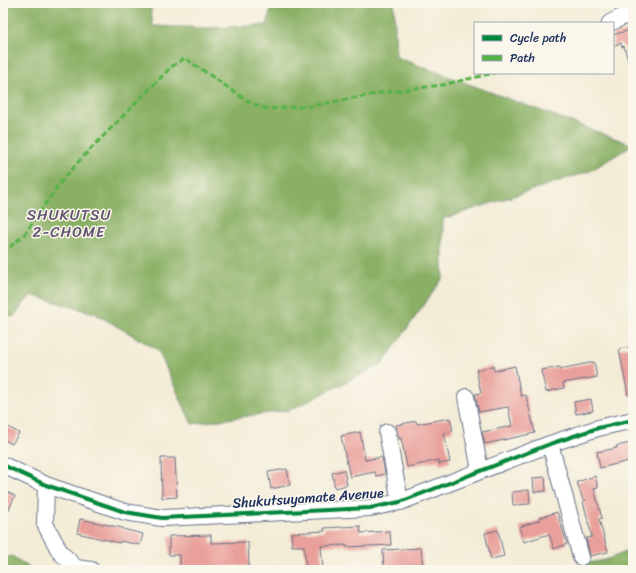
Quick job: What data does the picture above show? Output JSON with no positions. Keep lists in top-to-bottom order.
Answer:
{
  "streets": {
    "street": ["Shukutsuyamate Avenue"]
  },
  "districts": ["SHUKUTSU 2-CHOME"],
  "legend": ["Cycle path", "Path"]
}
